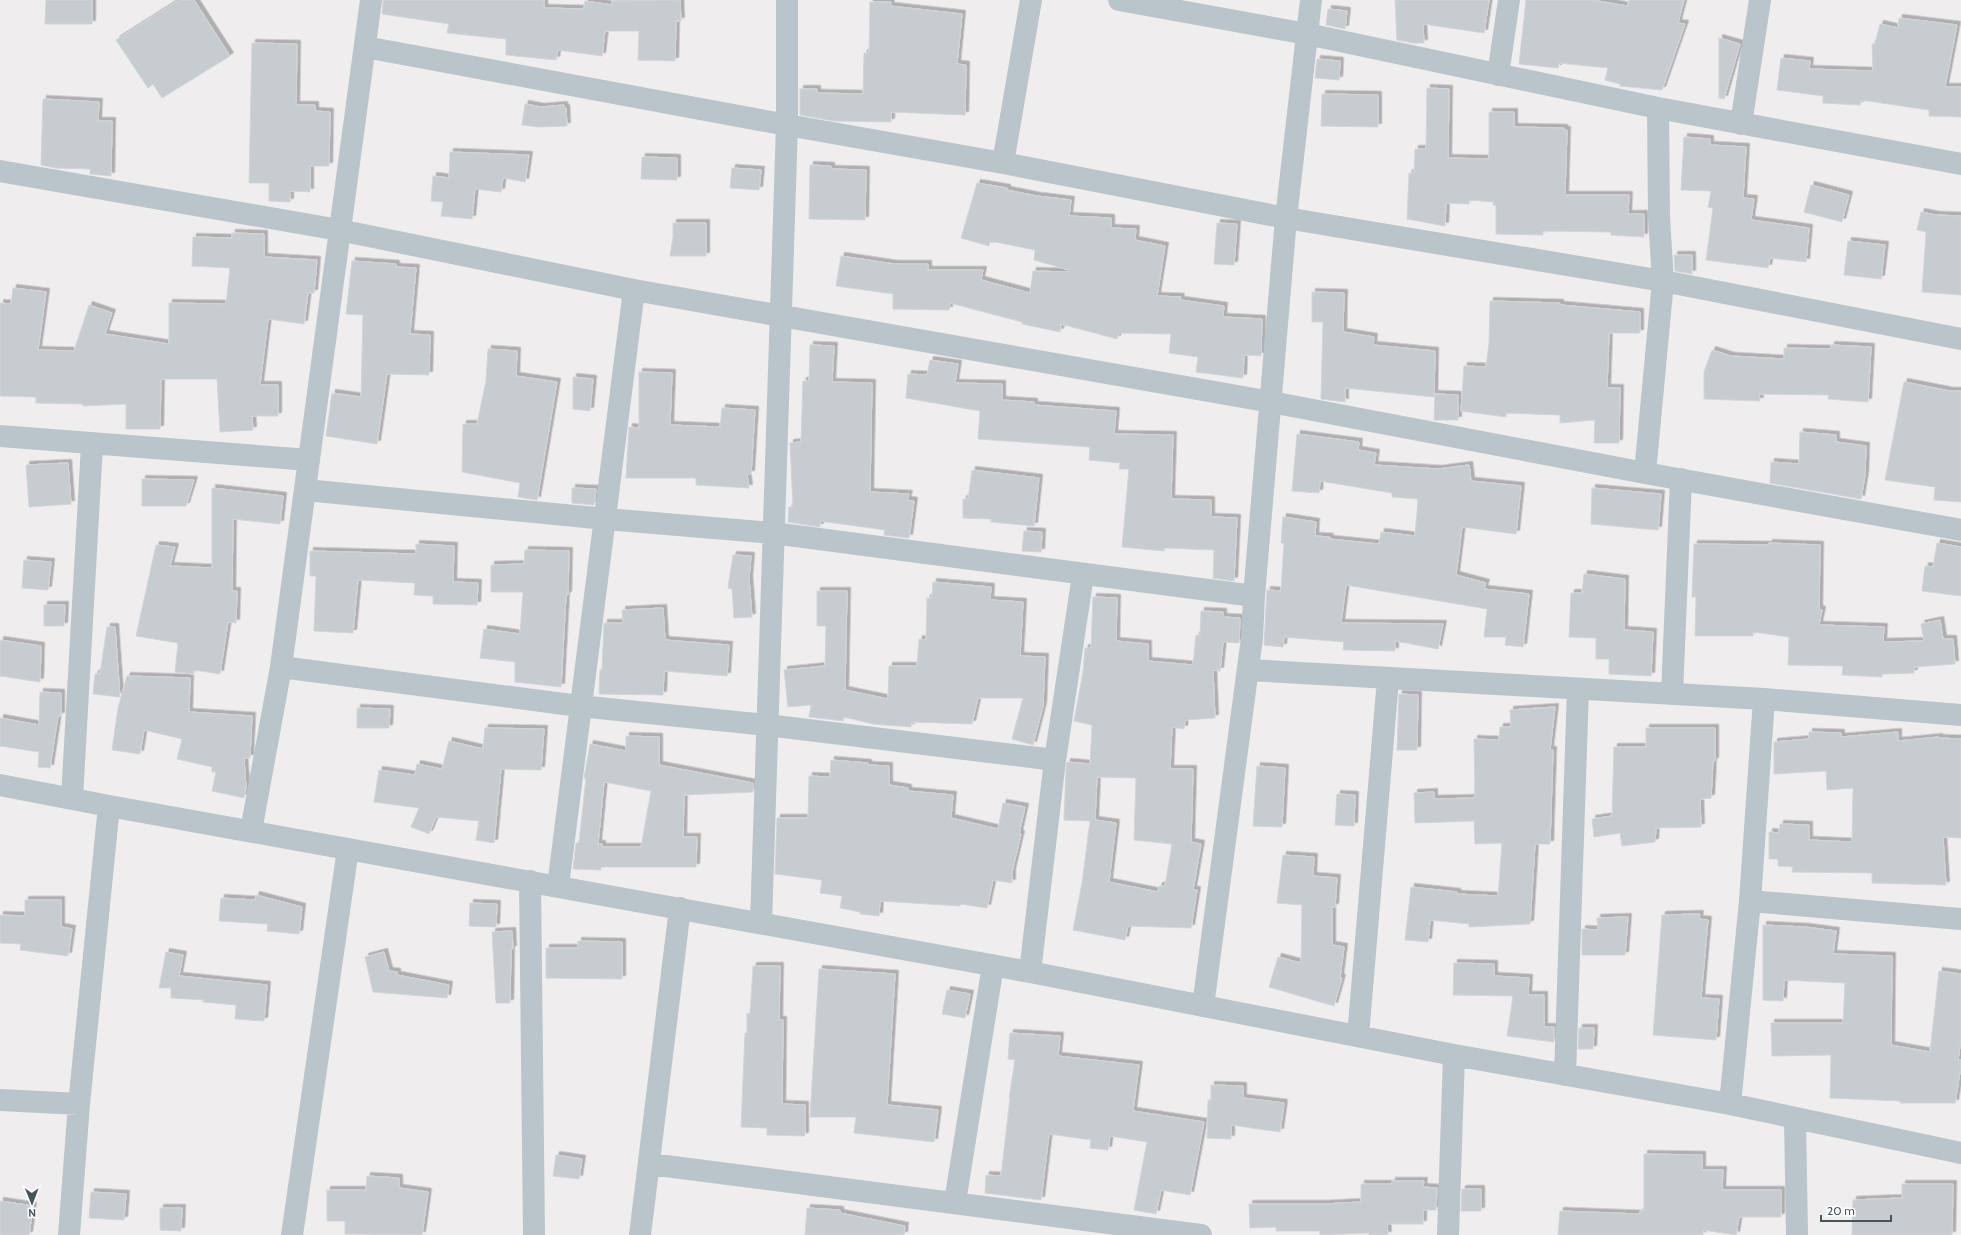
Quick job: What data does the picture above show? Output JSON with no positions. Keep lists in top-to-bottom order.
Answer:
{
  "scale_bar": "20 m",
  "north": "bottom"
}
